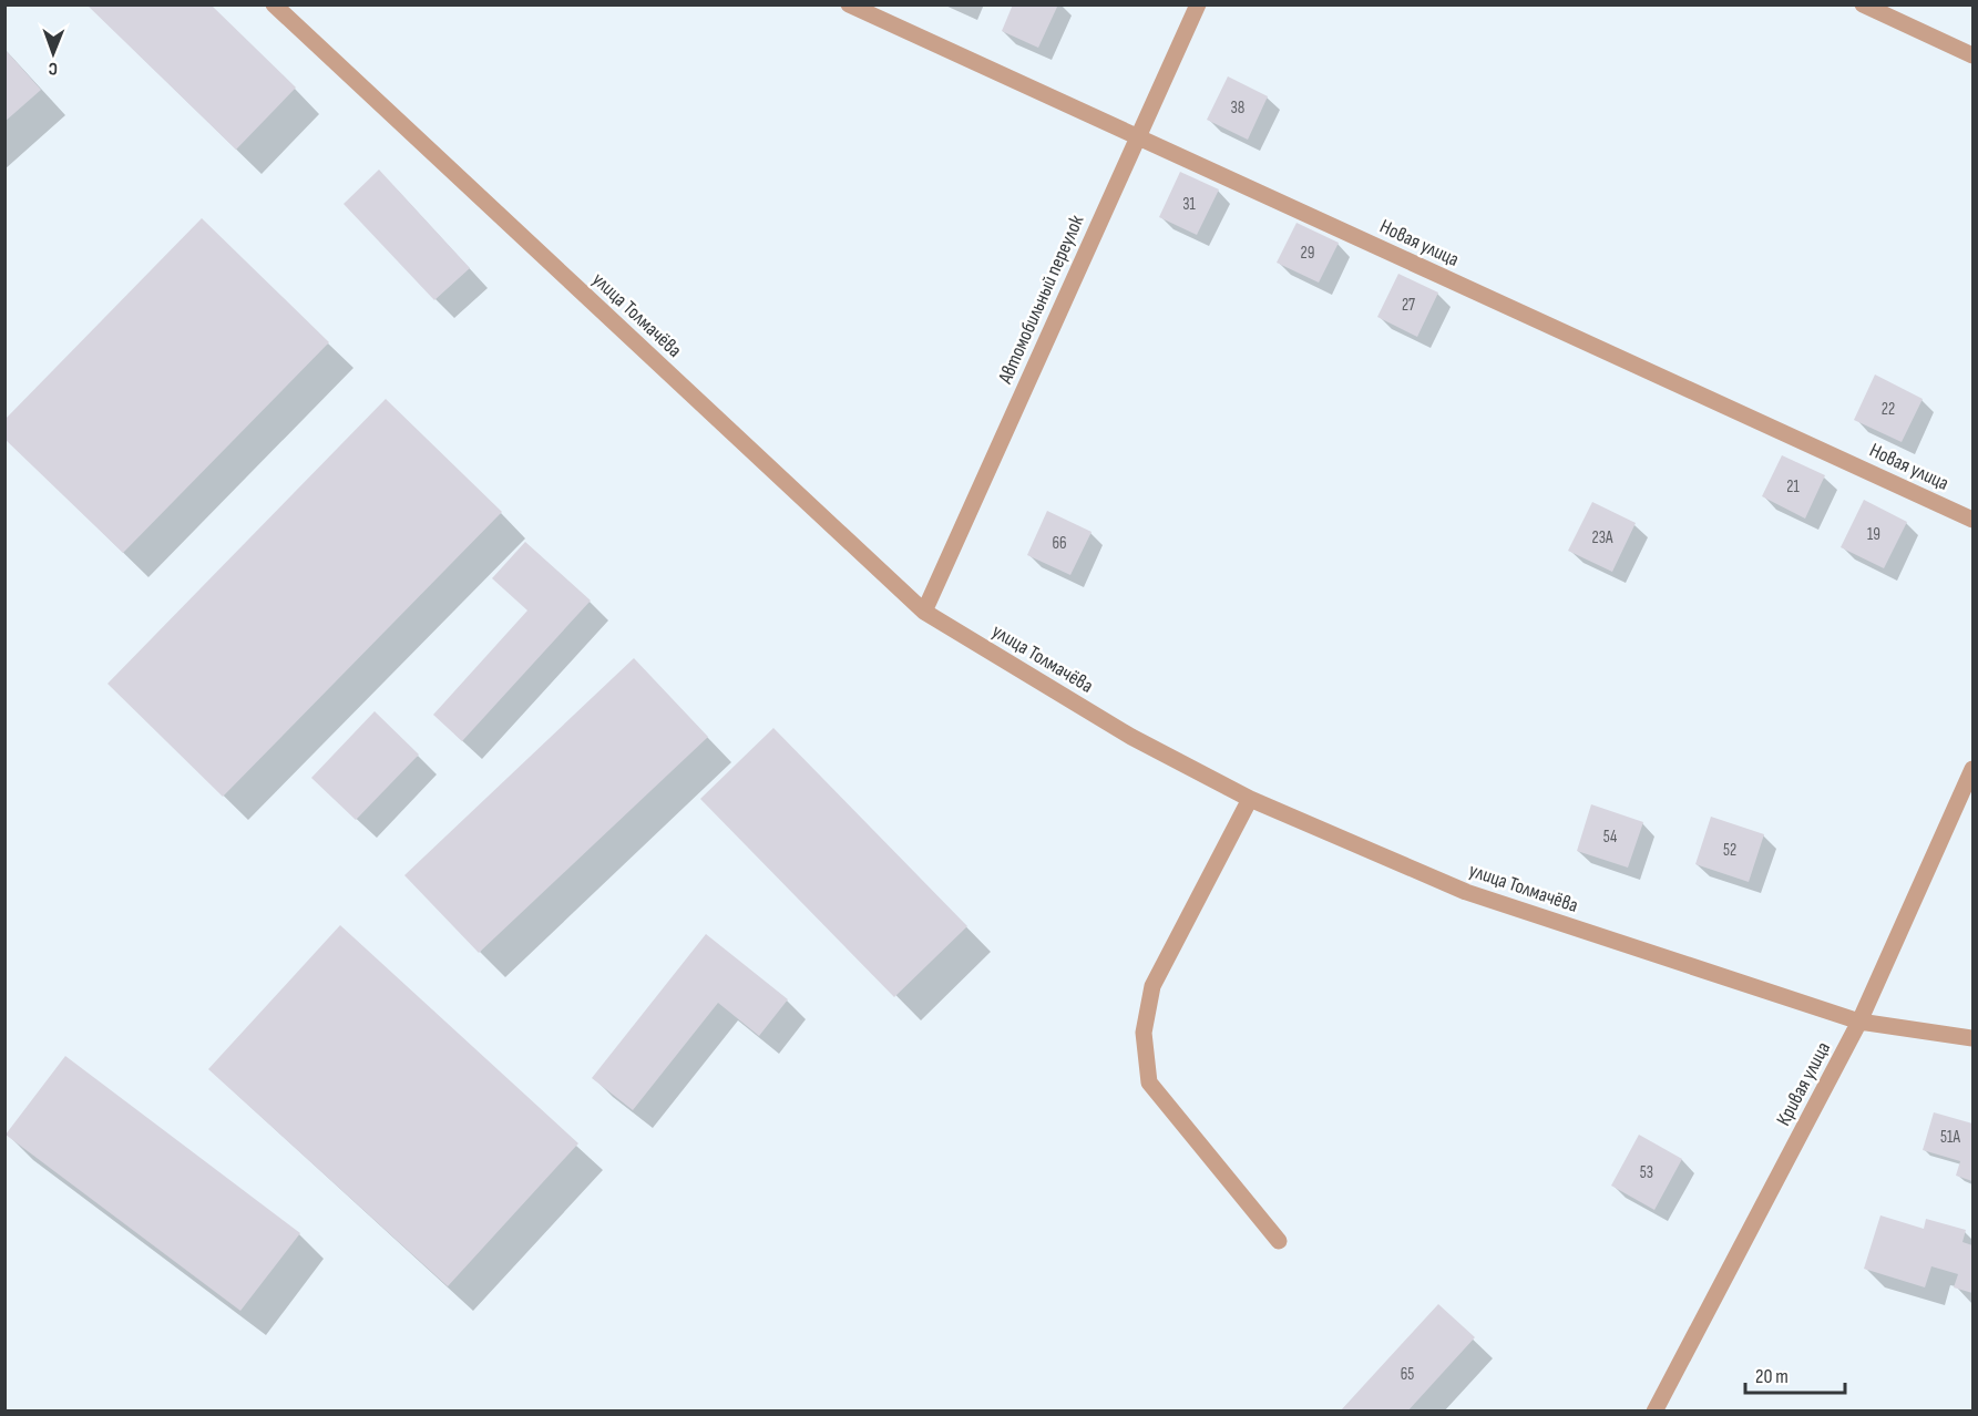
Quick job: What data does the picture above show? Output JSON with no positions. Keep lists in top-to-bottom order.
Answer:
{
  "streets": {
    "street": [
      "Новая улица",
      "Автомобильный переулок",
      "улица Толмачёва",
      "Кривая улица"
    ]
  },
  "crossings": [
    ["Новая улица", "Автомобильный переулок"],
    ["Автомобильный переулок", "улица Толмачёва"],
    ["улица Толмачёва", "Кривая улица"]
  ],
  "house_numbers": [
    "38",
    "31",
    "29",
    "27",
    "22",
    "21",
    "19",
    "23А",
    "66",
    "54",
    "52",
    "51А",
    "53",
    "65"
  ],
  "scale_bar": "20 m",
  "north": "bottom"
}
